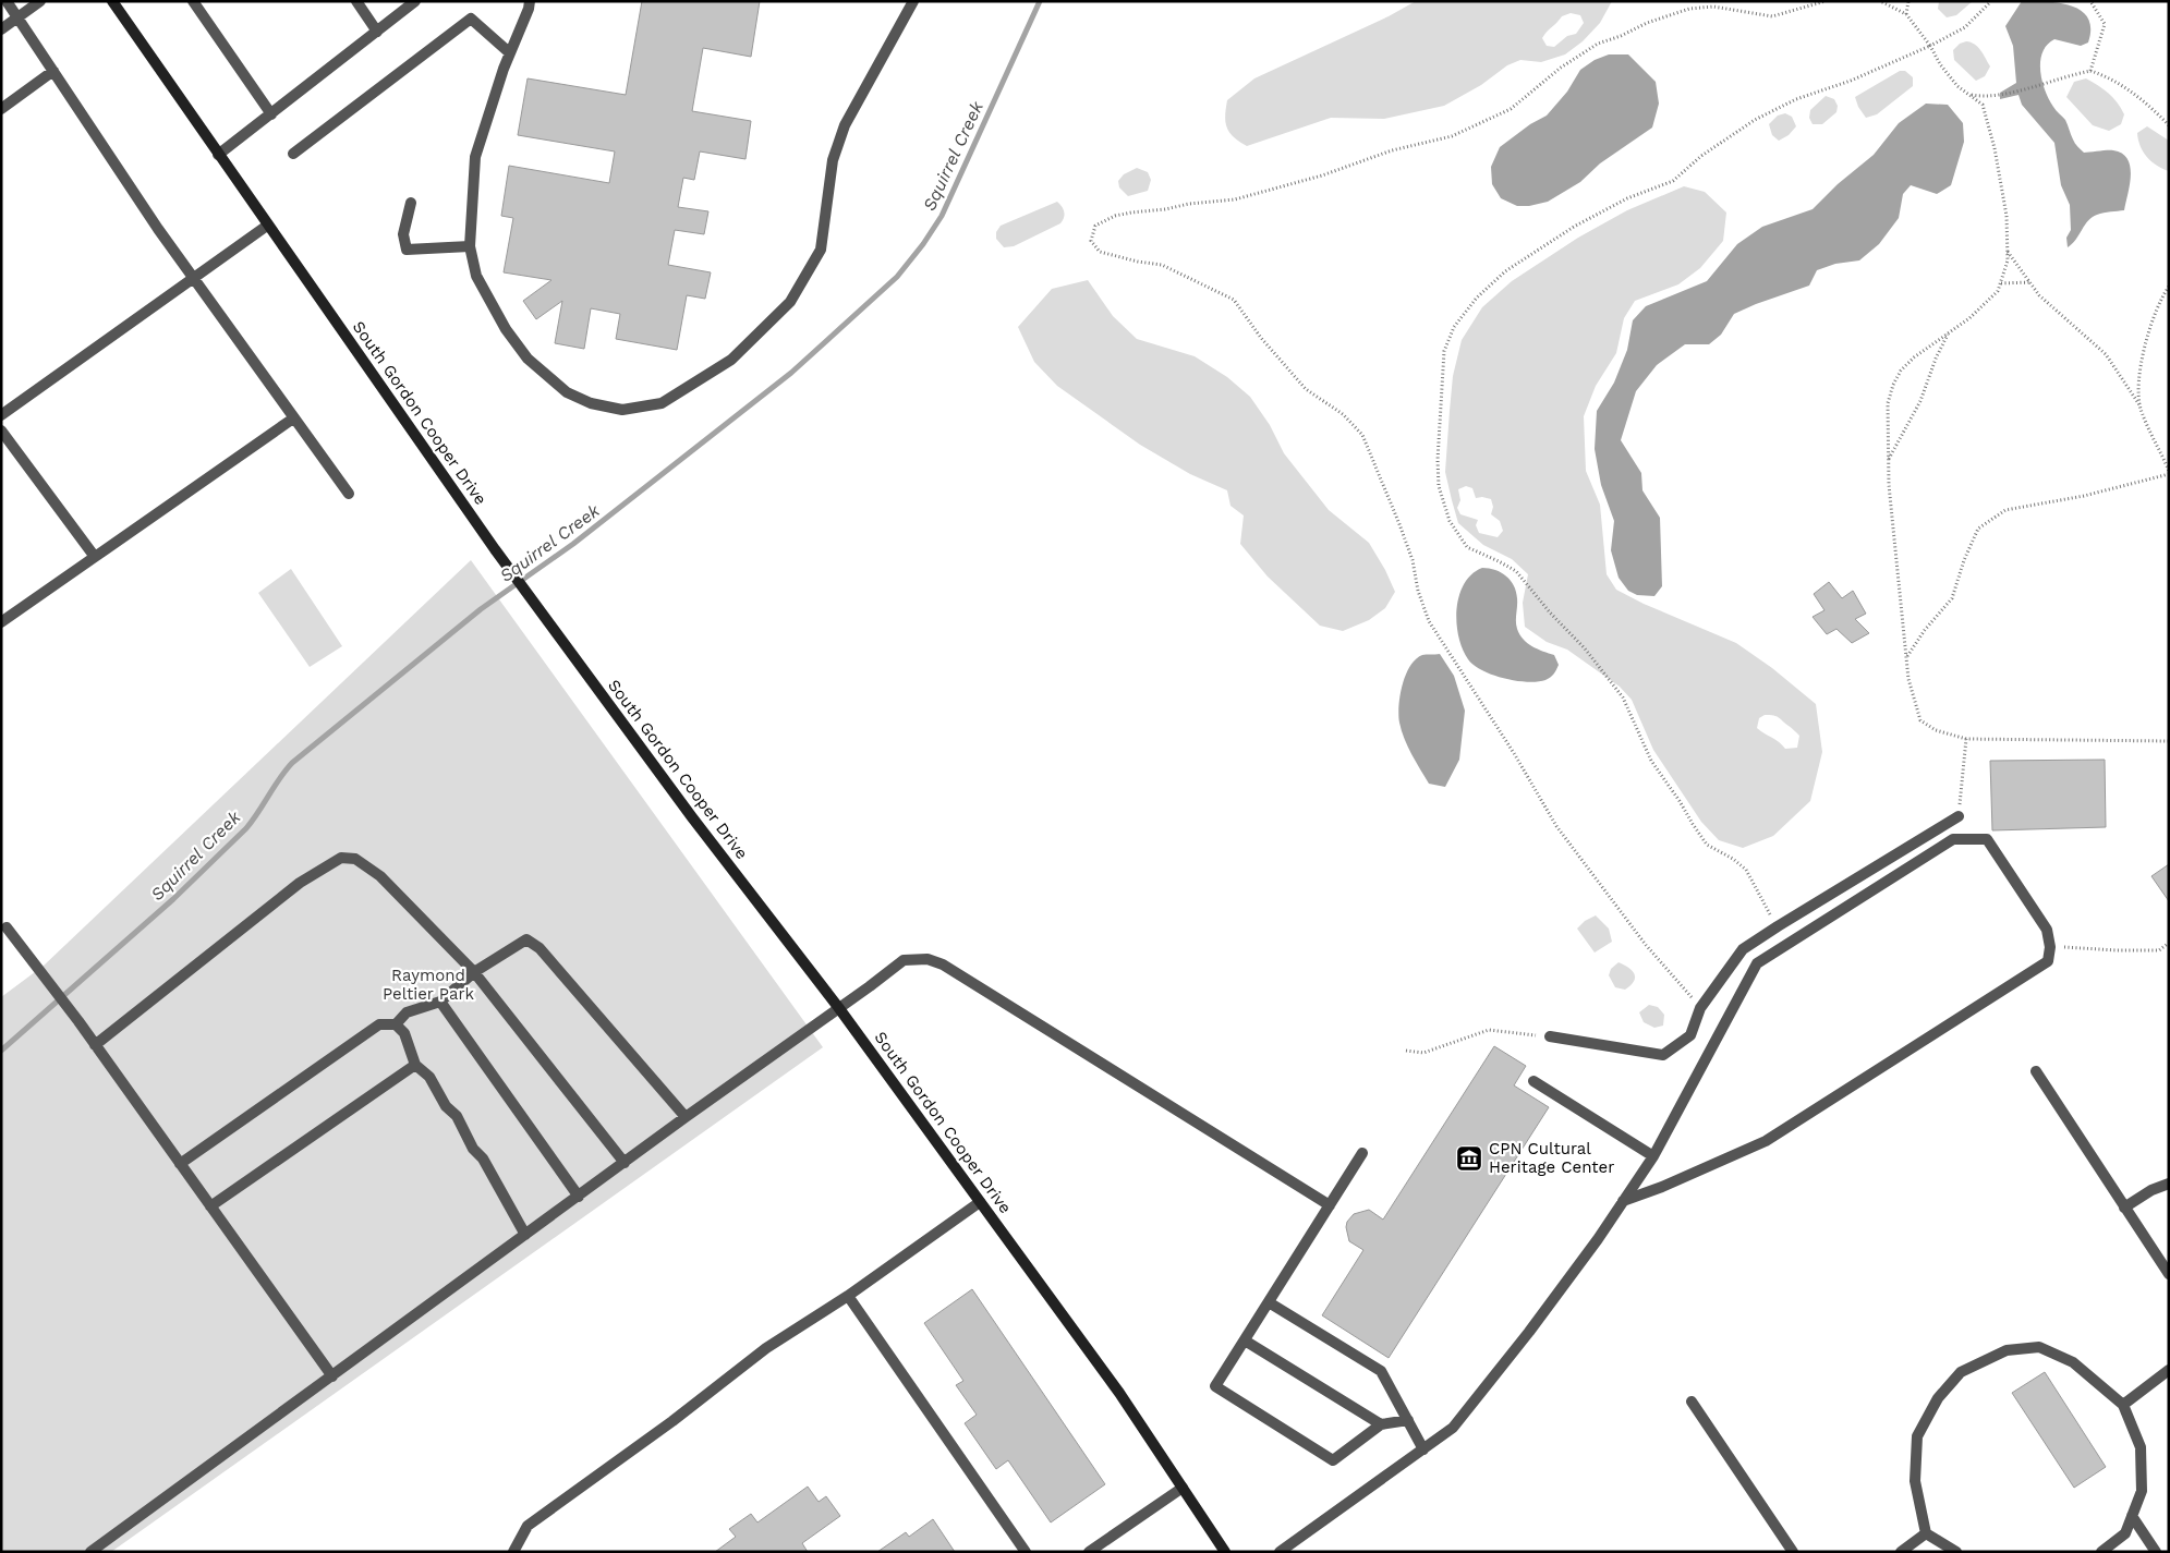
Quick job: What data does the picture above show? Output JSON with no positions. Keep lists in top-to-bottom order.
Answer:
{
  "streets": {
    "main road": ["South Gordon Cooper Drive"]
  },
  "water": ["Squirrel Creek"],
  "parks": ["Raymond Peltier Park"],
  "places": {
    "museum": ["CPN Cultural Heritage Center"]
  }
}
